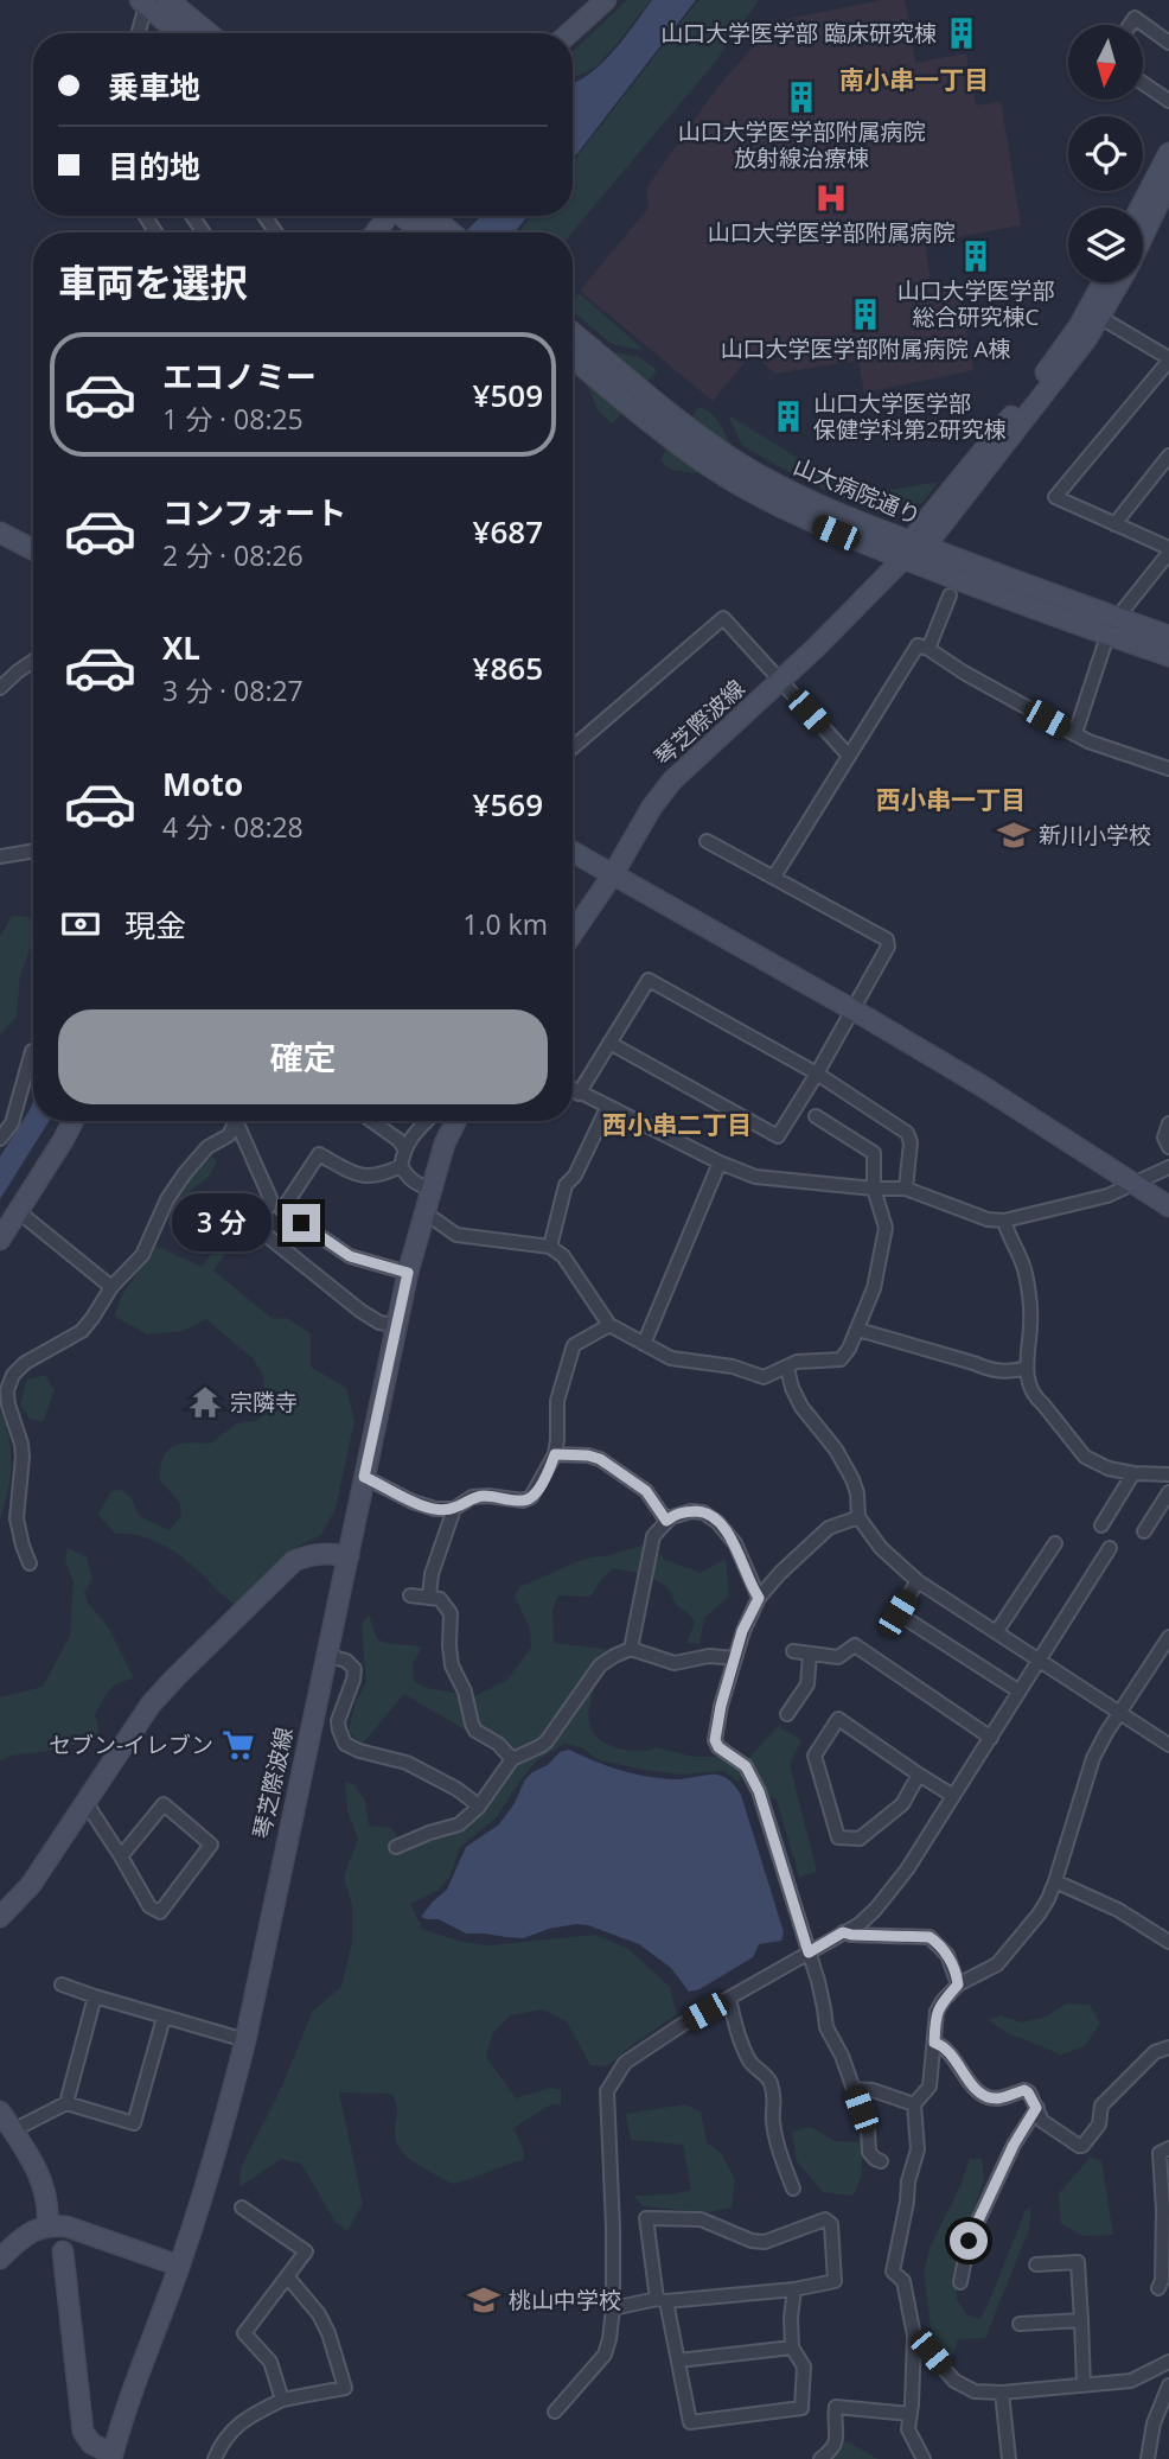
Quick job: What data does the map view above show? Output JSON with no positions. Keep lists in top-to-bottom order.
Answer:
{
  "streets": {
    "street": ["山大病院通り", "琴芝際波線"]
  },
  "crossings": [
    ["山大病院通り", "琴芝際波線"]
  ],
  "districts": ["南小串一丁目", "西小串一丁目", "西小串二丁目"],
  "places": {
    "building": [
      "山口大学医学部 臨床研究棟",
      "山口大学医学部附属病院 放射線治療棟",
      "山口大学医学部 総合研究棟C",
      "山口大学医学部附属病院 A棟",
      "山口大学医学部 保健学科第2研究棟"
    ],
    "hospital": ["山口大学医学部附属病院"],
    "school or university": ["新川小学校", "桃山中学校"],
    "temple": ["宗隣寺"],
    "supermarket": ["セブン-イレブン"]
  },
  "north": "bottom",
  "page": {
    "banner": ["乗車地", "目的地"],
    "heading": "車両を選択",
    "list": [
      {
        "name": "エコノミー",
        "note": "1 分 · 08:25",
        "value": "¥509"
      },
      {
        "name": "コンフォート",
        "note": "2 分 · 08:26",
        "value": "¥687"
      },
      {
        "name": "XL",
        "note": "3 分 · 08:27",
        "value": "¥865"
      },
      {
        "name": "Moto",
        "note": "4 分 · 08:28",
        "value": "¥569"
      }
    ],
    "pay": ["現金", "1.0 km"],
    "buttons": "確定",
    "bubble": "3 分"
  }
}
